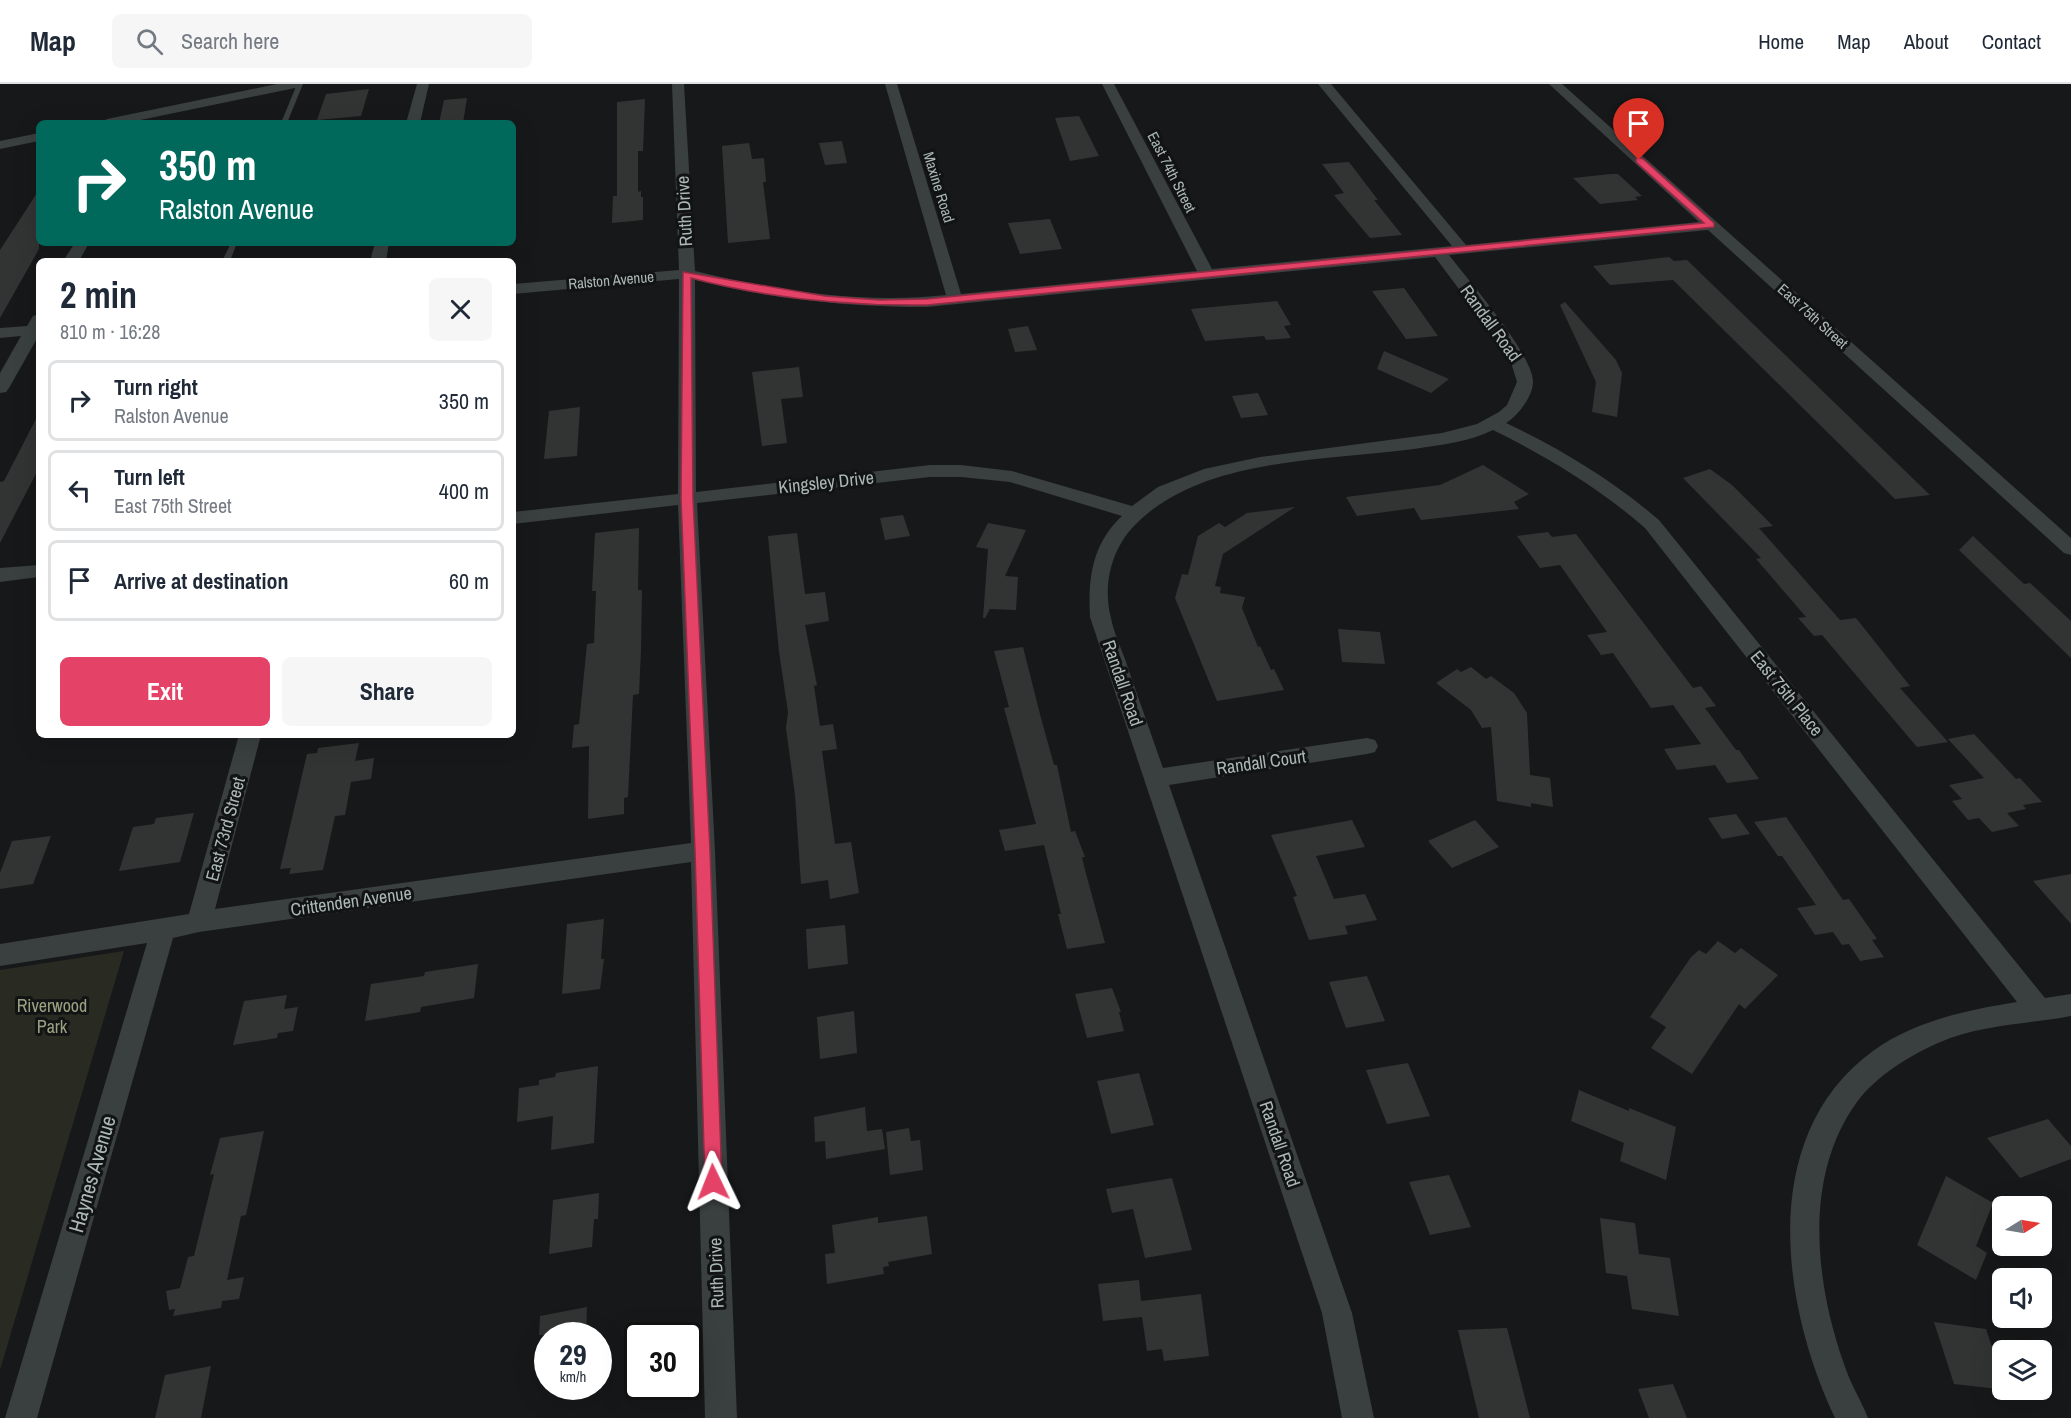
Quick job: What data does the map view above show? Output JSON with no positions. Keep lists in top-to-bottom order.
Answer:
{
  "streets": {
    "street": [
      "East 74th Street",
      "Maxine Road",
      "Ruth Drive",
      "Ralston Avenue",
      "East 75th Street",
      "Randall Road",
      "Kingsley Drive",
      "East 75th Place",
      "Randall Court",
      "East 73rd Street",
      "Crittenden Avenue",
      "Haynes Avenue"
    ]
  },
  "crossings": [
    ["East 74th Street", "Ralston Avenue"],
    ["Maxine Road", "Ralston Avenue"],
    ["Ruth Drive", "Ralston Avenue"],
    ["Ruth Drive", "Kingsley Drive"],
    ["Ruth Drive", "Crittenden Avenue"],
    ["Ralston Avenue", "East 75th Street"],
    ["Ralston Avenue", "Randall Road"],
    ["Randall Road", "Kingsley Drive"],
    ["Randall Road", "East 75th Place"],
    ["Randall Road", "Randall Court"],
    ["East 73rd Street", "Crittenden Avenue"],
    ["Crittenden Avenue", "Haynes Avenue"]
  ],
  "parks": ["Riverwood Park"],
  "north": "right",
  "page": {
    "header": "Map",
    "search": "Search here",
    "nav": [
      "Home",
      "Map",
      "About",
      "Contact"
    ],
    "turn": ["350 m", "Ralston Avenue"],
    "heading": ["2 min", "810 m · 16:28"],
    "list": [
      {
        "name": "Turn right",
        "note": "Ralston Avenue",
        "value": "350 m"
      },
      {
        "name": "Turn left",
        "note": "East 75th Street",
        "value": "400 m"
      },
      {
        "name": "Arrive at destination",
        "value": "60 m"
      }
    ],
    "buttons": ["Exit", "Share"],
    "speed": "29 km/h",
    "limit": "30"
  }
}
